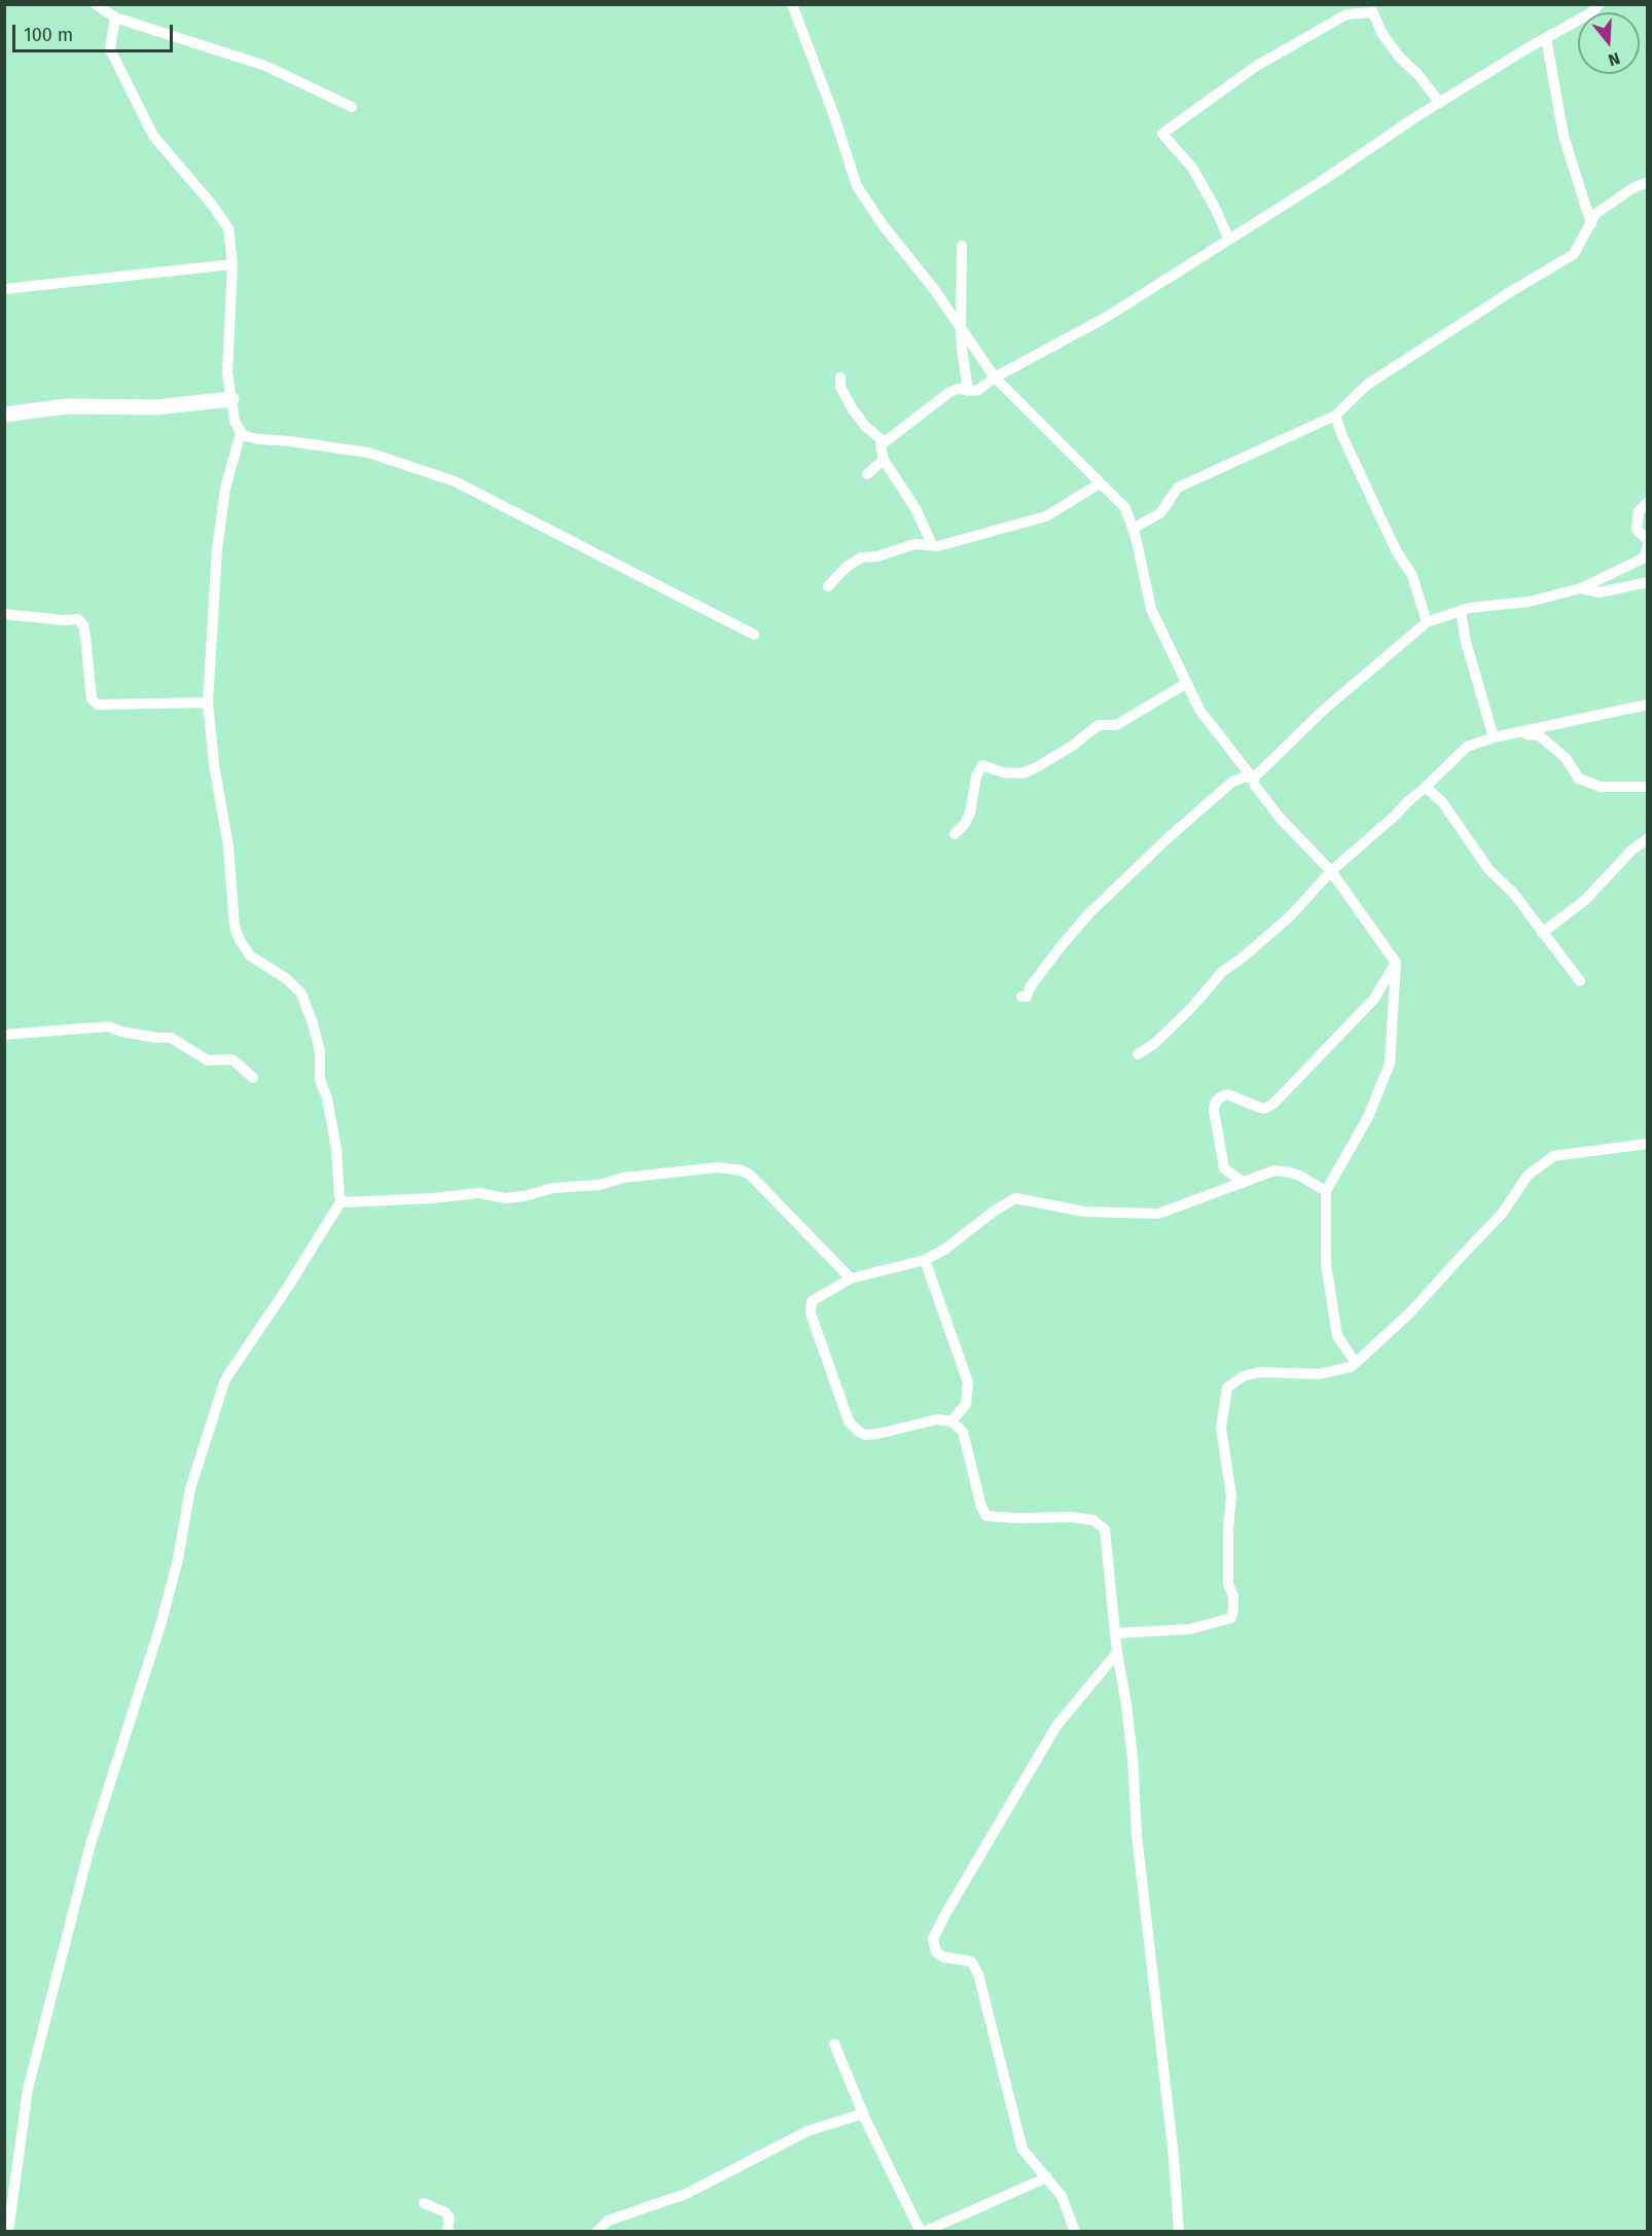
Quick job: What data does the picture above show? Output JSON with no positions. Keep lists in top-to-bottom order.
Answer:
{
  "scale_bar": "100 m",
  "north": "bottom"
}
